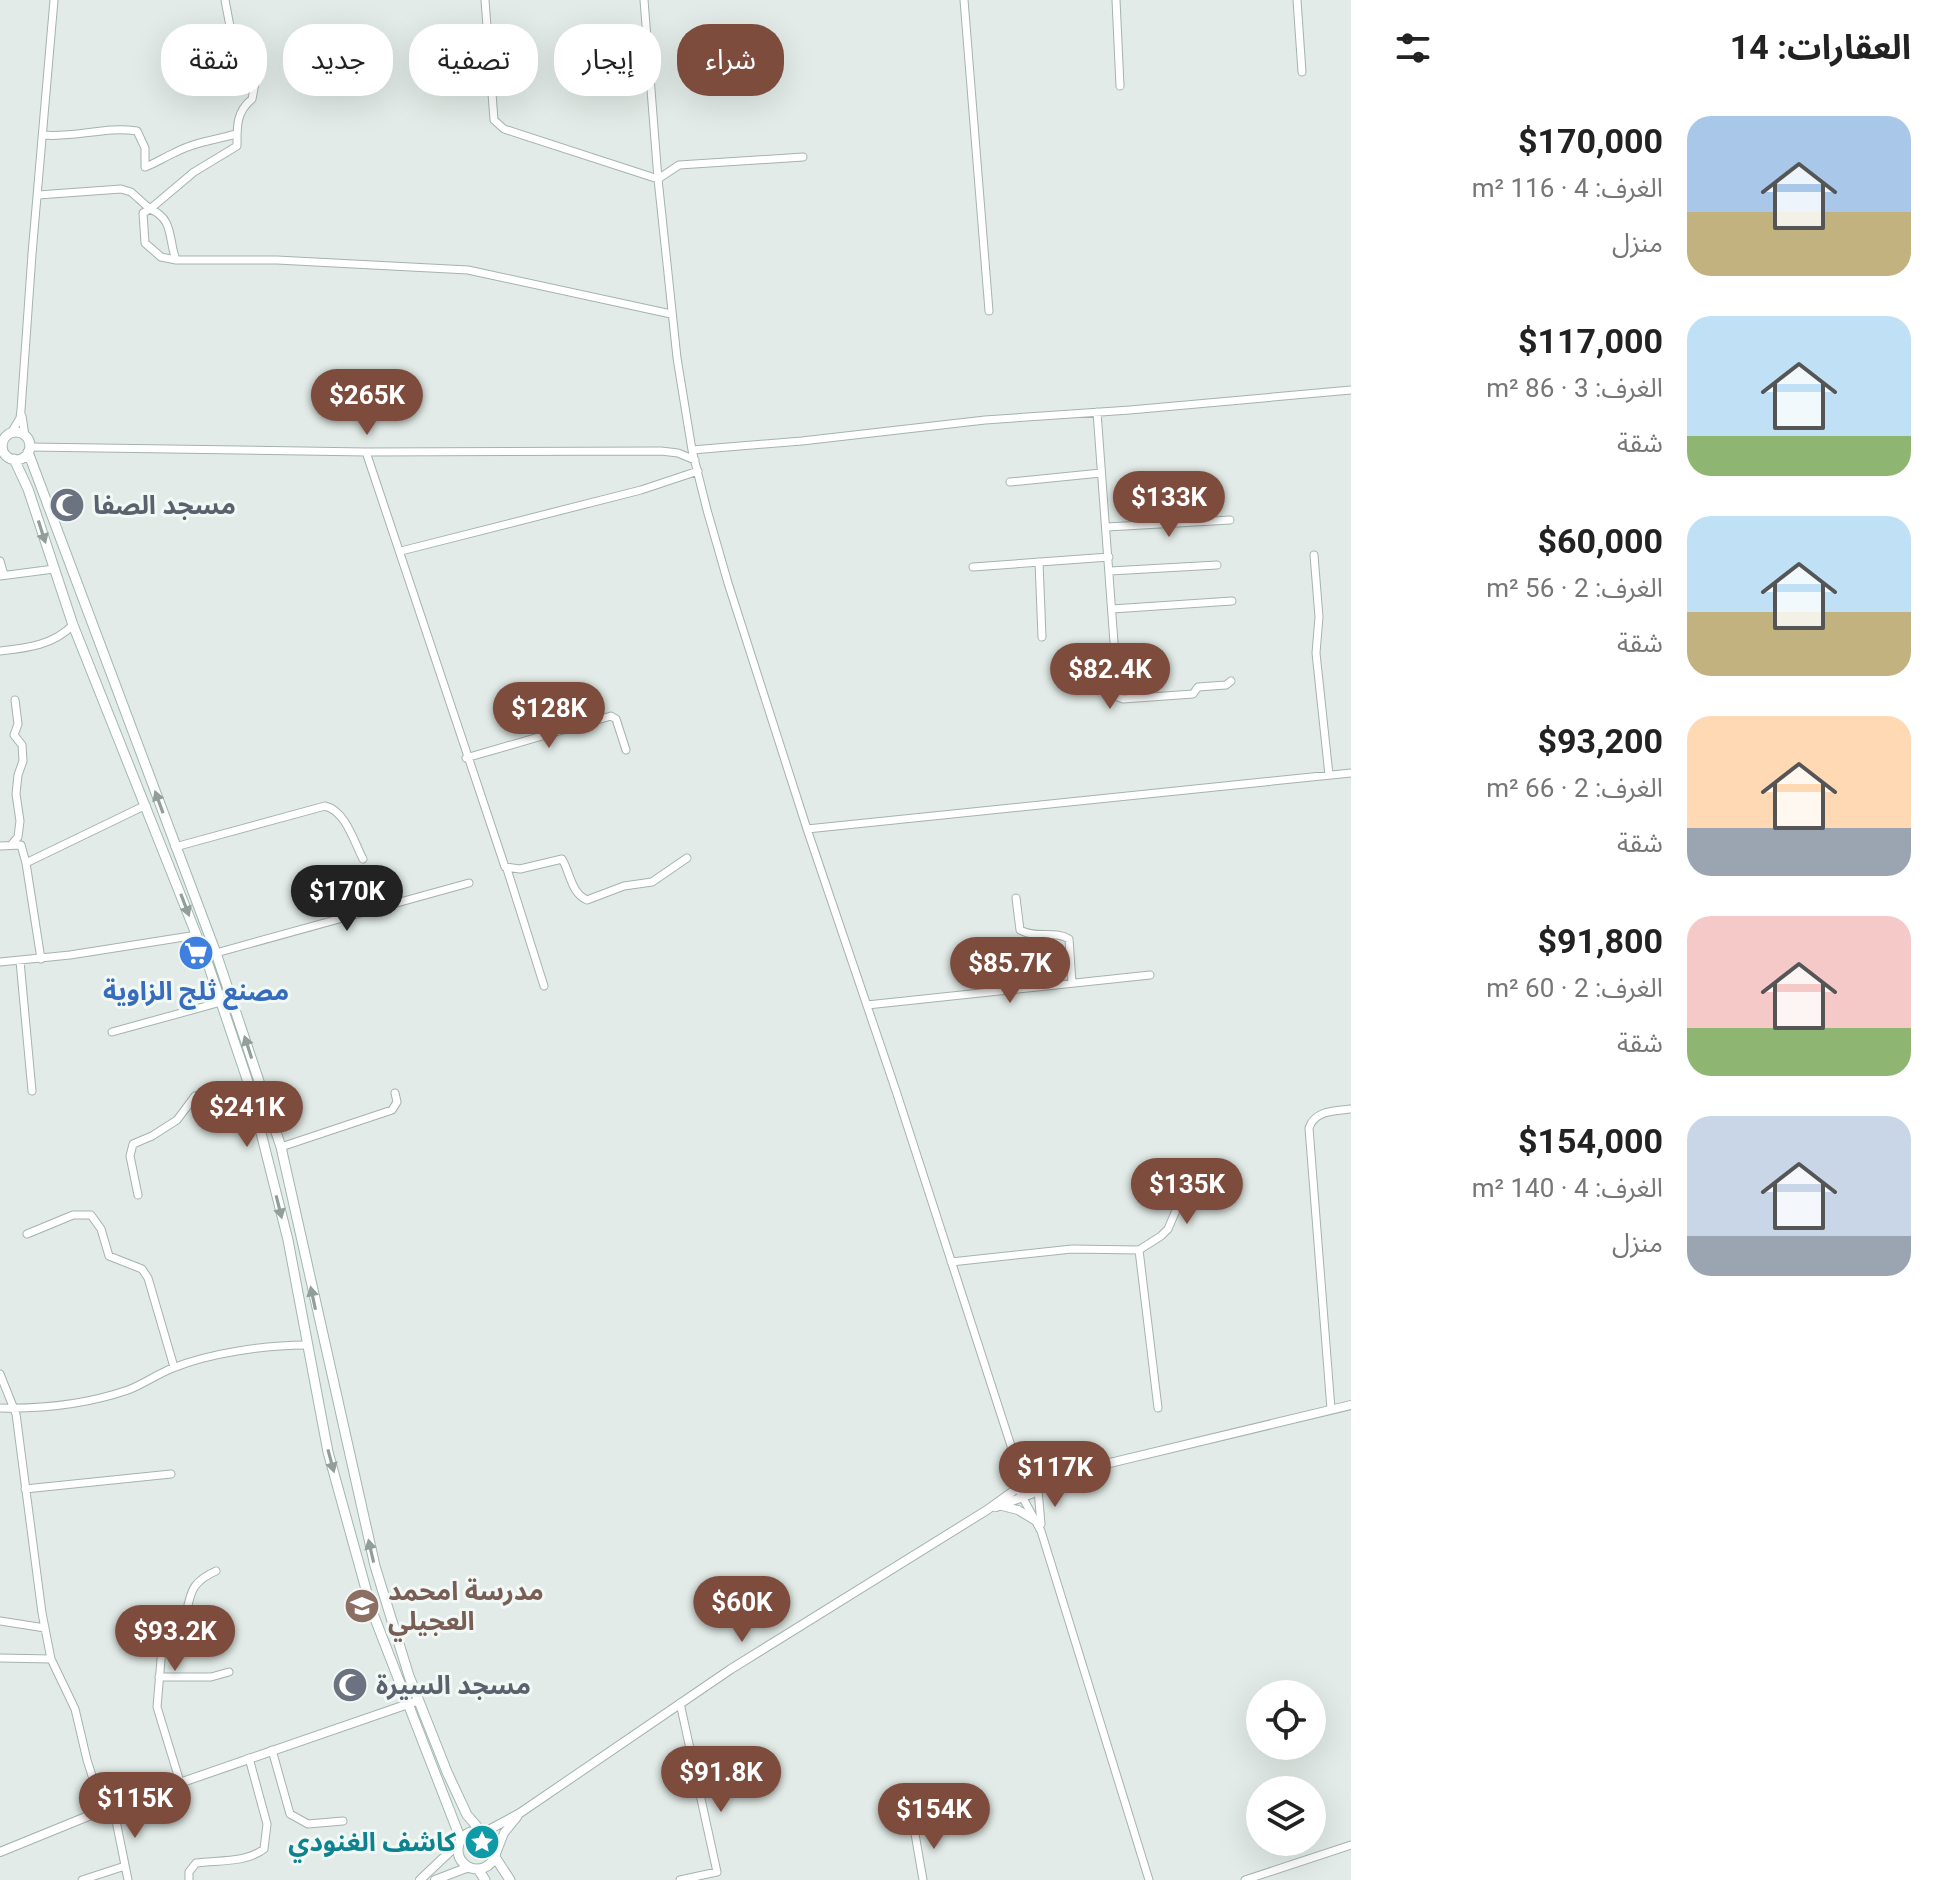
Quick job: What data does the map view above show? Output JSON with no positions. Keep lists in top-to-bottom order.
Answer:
{
  "places": {
    "mosque": ["مسجد الصفا", "مسجد السيرة"],
    "supermarket": ["مصنع ثلج الزاوية"],
    "school or university": ["مدرسة امحمد العجيلي"],
    "place": ["كاشف الغنودي"]
  },
  "page": {
    "heading": "العقارات: 14",
    "chip": [
      "شراء",
      "إيجار",
      "تصفية",
      "جديد",
      "شقة"
    ],
    "list": [
      {
        "name": "$170,000",
        "note": "الغرف: 4 · 116 m² · منزل"
      },
      {
        "name": "$117,000",
        "note": "الغرف: 3 · 86 m² · شقة"
      },
      {
        "name": "$60,000",
        "note": "الغرف: 2 · 56 m² · شقة"
      },
      {
        "name": "$93,200",
        "note": "الغرف: 2 · 66 m² · شقة"
      },
      {
        "name": "$91,800",
        "note": "الغرف: 2 · 60 m² · شقة"
      },
      {
        "name": "$154,000",
        "note": "الغرف: 4 · 140 m² · منزل"
      }
    ],
    "price": [
      "$265K",
      "$133K",
      "$82.4K",
      "$128K",
      "$170K",
      "$85.7K",
      "$241K",
      "$135K",
      "$117K",
      "$60K",
      "$93.2K",
      "$91.8K",
      "$115K",
      "$154K"
    ]
  }
}
